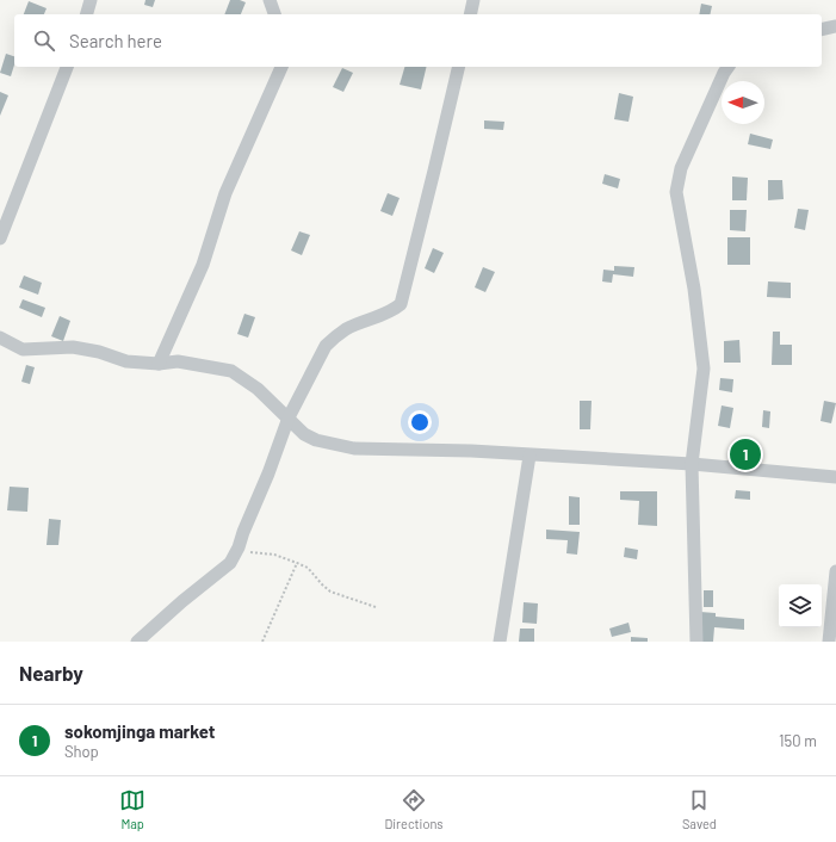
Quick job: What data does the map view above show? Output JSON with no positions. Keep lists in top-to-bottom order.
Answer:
{
  "north": "left",
  "page": {
    "search": "Search here",
    "pins": "1",
    "heading": "Nearby",
    "list": [
      {
        "mark": "1",
        "name": "sokomjinga market",
        "note": "Shop",
        "value": "150 m"
      }
    ],
    "nav": ["Map", "Directions", "Saved"]
  }
}
